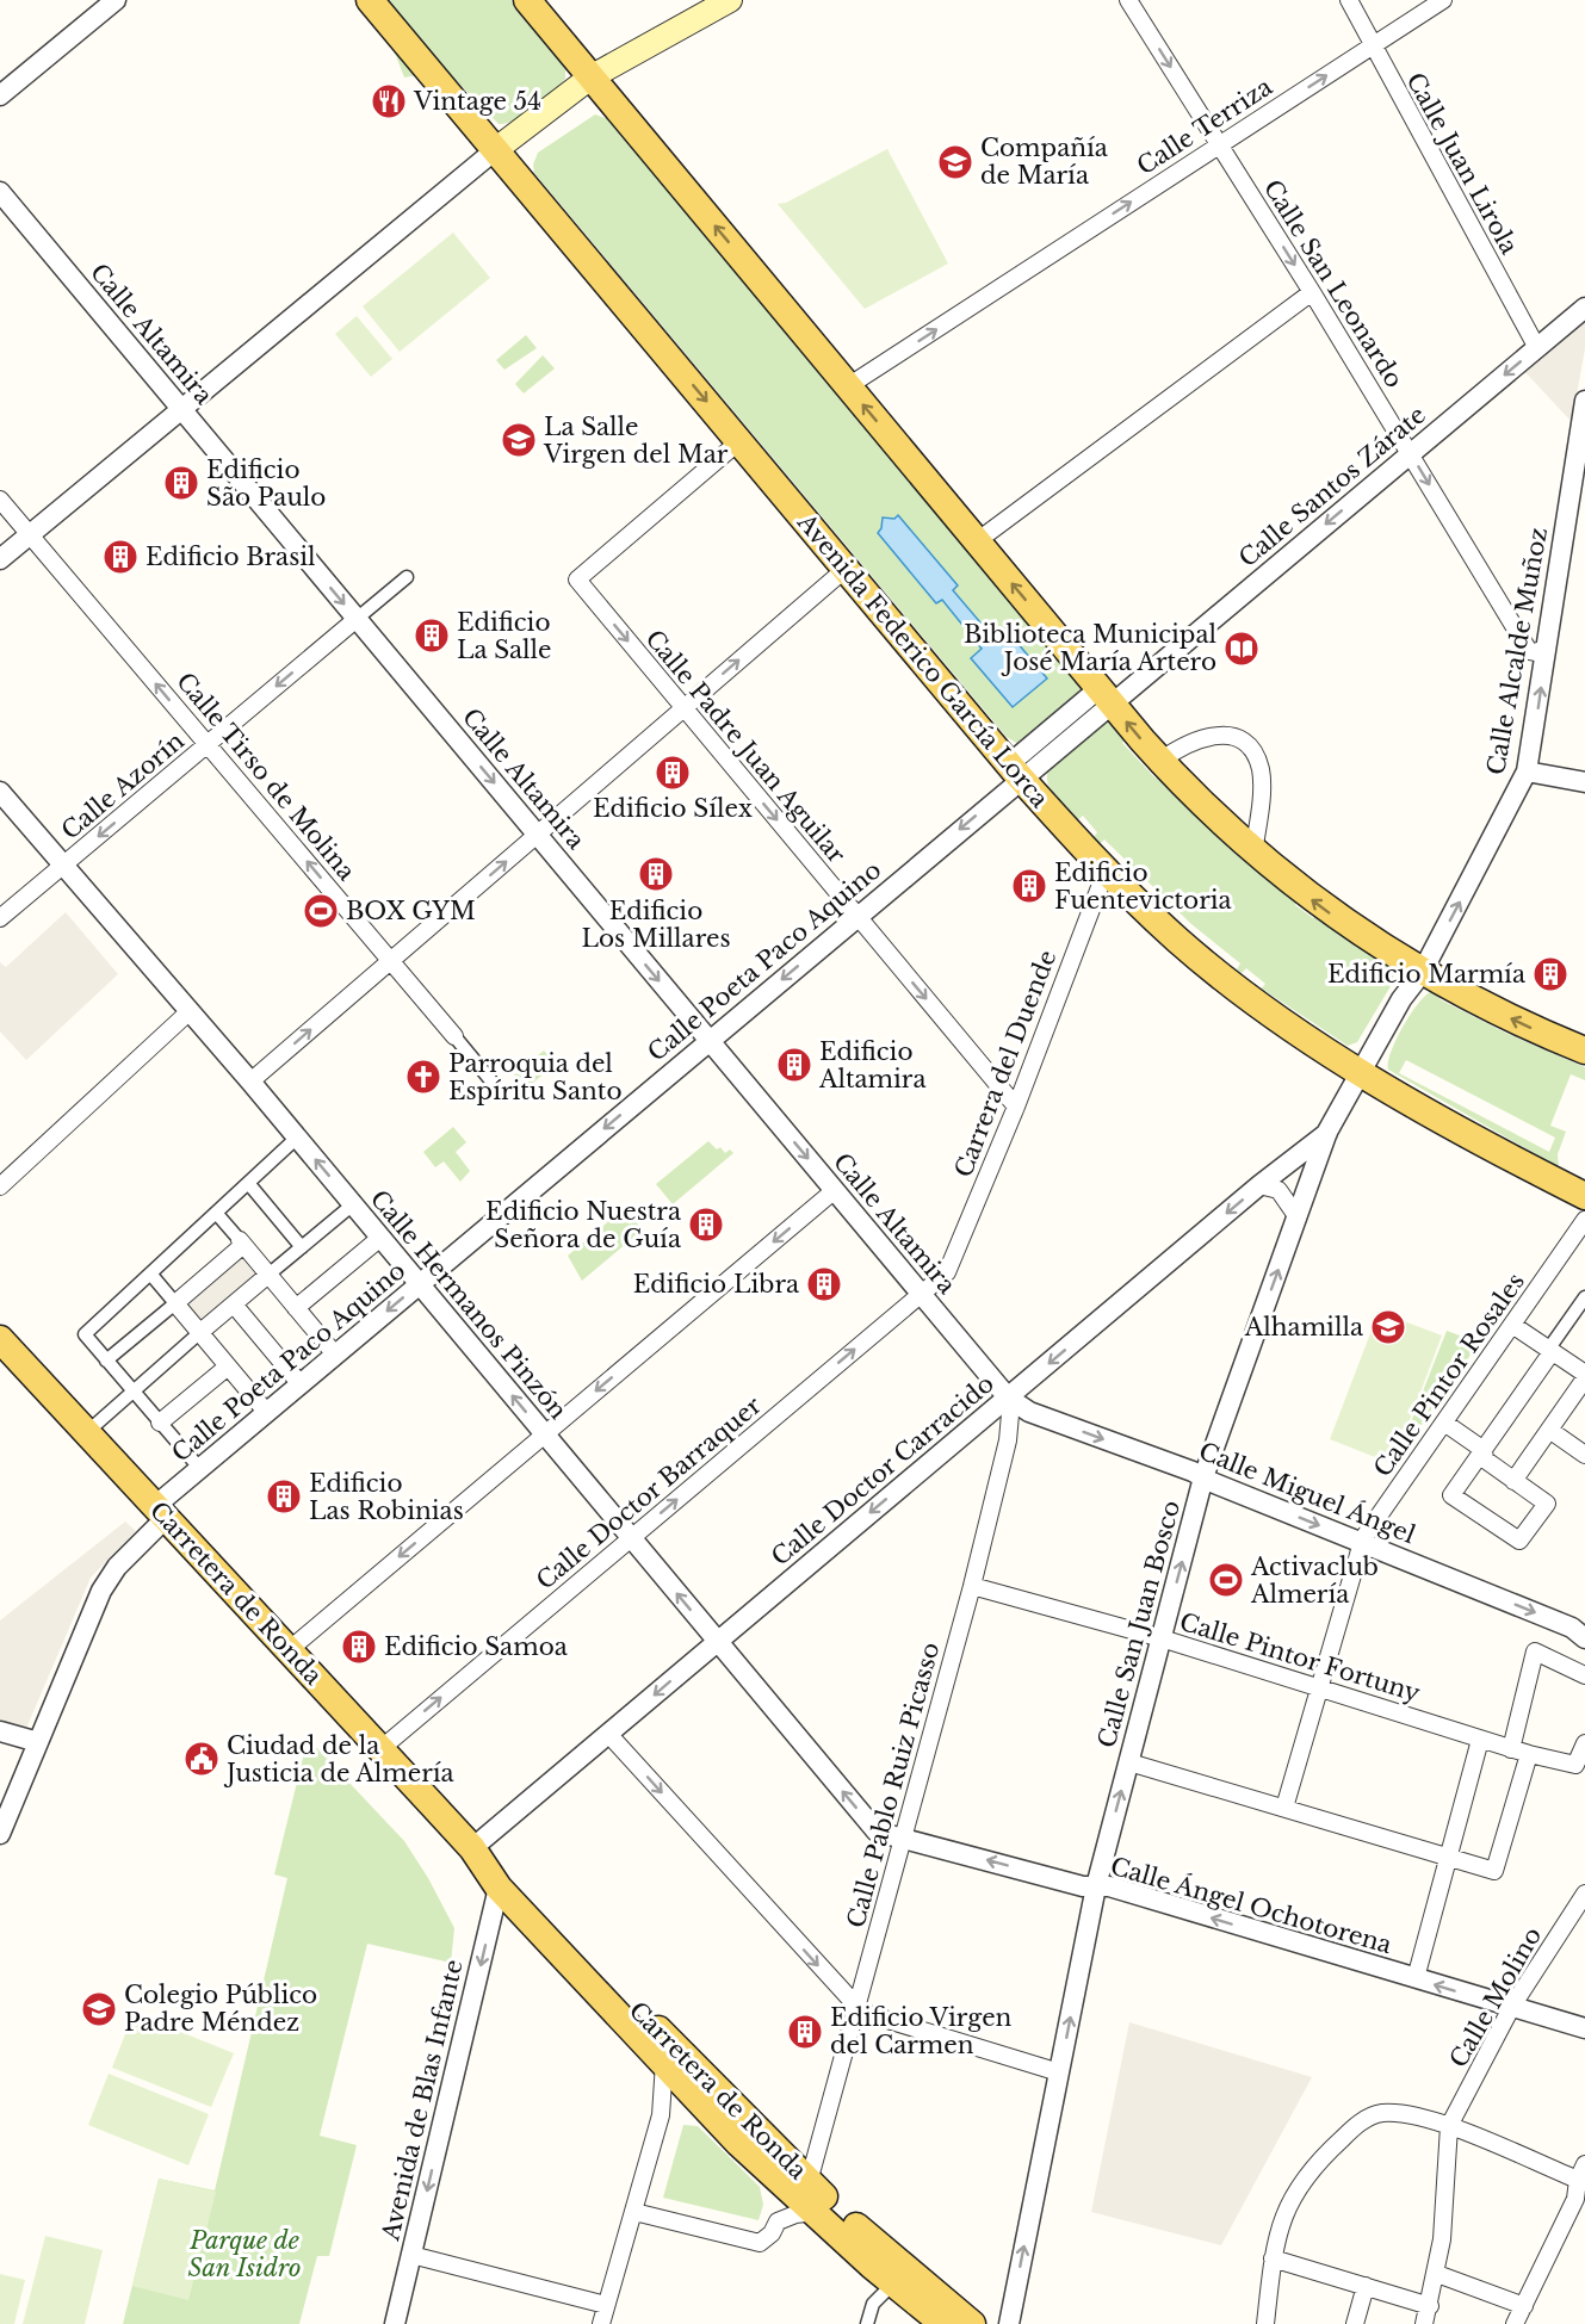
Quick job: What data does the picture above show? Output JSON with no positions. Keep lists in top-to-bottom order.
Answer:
{
  "streets": {
    "main road": ["Avenida Federico García Lorca", "Carretera de Ronda"],
    "street": [
      "Calle Terriza",
      "Calle Juan Lirola",
      "Calle San Leonardo",
      "Calle Altamira",
      "Calle Santos Zárate",
      "Calle Alcalde Muñoz",
      "Calle Padre Juan Aguilar",
      "Calle Tirso de Molina",
      "Calle Azorín",
      "Calle Poeta Paco Aquino",
      "Carrera del Duende",
      "Calle Hermanos Pinzón",
      "Calle Pintor Rosales",
      "Calle Doctor Carracido",
      "Calle Doctor Barraquer",
      "Calle Miguel Ángel",
      "Calle San Juan Bosco",
      "Calle Pintor Fortuny",
      "Calle Pablo Ruiz Picasso",
      "Calle Ángel Ochotorena",
      "Calle Molino",
      "Avenida de Blas Infante"
    ]
  },
  "crossings": [
    ["Calle Terriza", "Calle Juan Lirola"],
    ["Calle Terriza", "Calle San Leonardo"],
    ["Calle Juan Lirola", "Calle Santos Zárate"],
    ["Calle San Leonardo", "Calle Santos Zárate"],
    ["Calle San Leonardo", "Calle Alcalde Muñoz"],
    ["Calle Altamira", "Calle Azorín"],
    ["Calle Altamira", "Calle Poeta Paco Aquino"],
    ["Calle Altamira", "Calle Doctor Carracido"],
    ["Calle Altamira", "Calle Doctor Barraquer"],
    ["Calle Altamira", "Calle Miguel Ángel"],
    ["Calle Altamira", "Calle Pablo Ruiz Picasso"],
    ["Calle Santos Zárate", "Calle Poeta Paco Aquino"],
    ["Calle Alcalde Muñoz", "Calle San Juan Bosco"],
    ["Avenida Federico García Lorca", "Calle Padre Juan Aguilar"],
    ["Avenida Federico García Lorca", "Calle Poeta Paco Aquino"],
    ["Avenida Federico García Lorca", "Carrera del Duende"],
    ["Avenida Federico García Lorca", "Calle San Juan Bosco"],
    ["Calle Padre Juan Aguilar", "Calle Poeta Paco Aquino"],
    ["Calle Padre Juan Aguilar", "Carrera del Duende"],
    ["Calle Tirso de Molina", "Calle Azorín"],
    ["Calle Azorín", "Calle Hermanos Pinzón"],
    ["Calle Poeta Paco Aquino", "Calle Hermanos Pinzón"],
    ["Calle Poeta Paco Aquino", "Carretera de Ronda"],
    ["Carrera del Duende", "Calle Doctor Barraquer"],
    ["Calle Hermanos Pinzón", "Calle Doctor Carracido"],
    ["Calle Hermanos Pinzón", "Calle Doctor Barraquer"],
    ["Calle Hermanos Pinzón", "Calle Pablo Ruiz Picasso"],
    ["Calle Hermanos Pinzón", "Calle Ángel Ochotorena"],
    ["Calle Pintor Rosales", "Calle Miguel Ángel"],
    ["Calle Pintor Rosales", "Calle Pintor Fortuny"],
    ["Calle Doctor Carracido", "Calle Miguel Ángel"],
    ["Calle Doctor Carracido", "Carretera de Ronda"],
    ["Calle Doctor Carracido", "Calle San Juan Bosco"],
    ["Calle Doctor Carracido", "Calle Pablo Ruiz Picasso"],
    ["Calle Doctor Barraquer", "Carretera de Ronda"],
    ["Calle Miguel Ángel", "Calle San Juan Bosco"],
    ["Calle Miguel Ángel", "Calle Pablo Ruiz Picasso"],
    ["Carretera de Ronda", "Calle Pablo Ruiz Picasso"],
    ["Carretera de Ronda", "Avenida de Blas Infante"],
    ["Calle San Juan Bosco", "Calle Pintor Fortuny"],
    ["Calle San Juan Bosco", "Calle Ángel Ochotorena"],
    ["Calle Pintor Fortuny", "Calle Pablo Ruiz Picasso"],
    ["Calle Pablo Ruiz Picasso", "Calle Ángel Ochotorena"],
    ["Calle Ángel Ochotorena", "Calle Molino"]
  ],
  "one_way": [
    "Calle Terriza",
    "Calle San Leonardo",
    "Calle Altamira",
    "Calle Santos Zárate",
    "Calle Alcalde Muñoz",
    "Calle Padre Juan Aguilar",
    "Calle Tirso de Molina",
    "Calle Azorín",
    "Calle Poeta Paco Aquino",
    "Calle Doctor Carracido",
    "Calle Miguel Ángel",
    "Calle San Juan Bosco",
    "Avenida de Blas Infante"
  ],
  "parks": ["Parque de San Isidro"],
  "places": {
    "restaurant": ["Vintage 54"],
    "school or university": [
      "Compañía de María",
      "La Salle Virgen del Mar",
      "Alhamilla",
      "Colegio Público Padre Méndez"
    ],
    "building": [
      "Edificio São Paulo",
      "Edificio Brasil",
      "Edificio La Salle",
      "Edificio Sílex",
      "Edificio Los Millares",
      "Edificio Fuentevictoria",
      "Edificio Marmía",
      "Edificio Altamira",
      "Edificio Nuestra Señora de Guía",
      "Edificio Libra",
      "Edificio Las Robinias",
      "Edificio Samoa",
      "Edificio Virgen del Carmen"
    ],
    "library": ["Biblioteca Municipal José María Artero"],
    "sports": ["BOX GYM", "Activaclub Almería"],
    "church": ["Parroquia del Espíritu Santo"],
    "public building": ["Ciudad de la Justicia de Almería"]
  }
}
